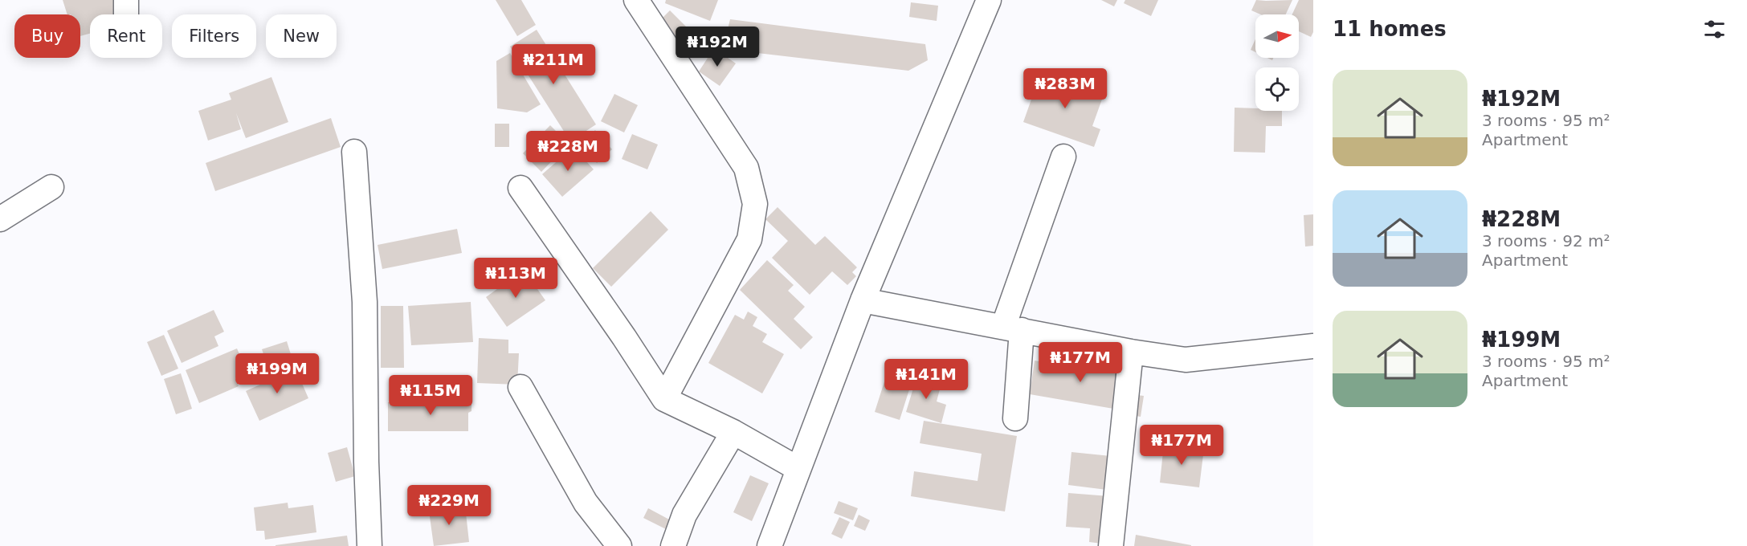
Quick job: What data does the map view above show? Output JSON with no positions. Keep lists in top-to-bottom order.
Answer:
{
  "north": "right",
  "page": {
    "heading": "11 homes",
    "chip": [
      "Buy",
      "Rent",
      "Filters",
      "New"
    ],
    "price": [
      "₦192M",
      "₦211M",
      "₦283M",
      "₦228M",
      "₦113M",
      "₦177M",
      "₦199M",
      "₦141M",
      "₦115M",
      "₦177M",
      "₦229M"
    ],
    "list": [
      {
        "name": "₦192M",
        "note": "3 rooms · 95 m² · Apartment"
      },
      {
        "name": "₦228M",
        "note": "3 rooms · 92 m² · Apartment"
      },
      {
        "name": "₦199M",
        "note": "3 rooms · 95 m² · Apartment"
      }
    ]
  }
}
